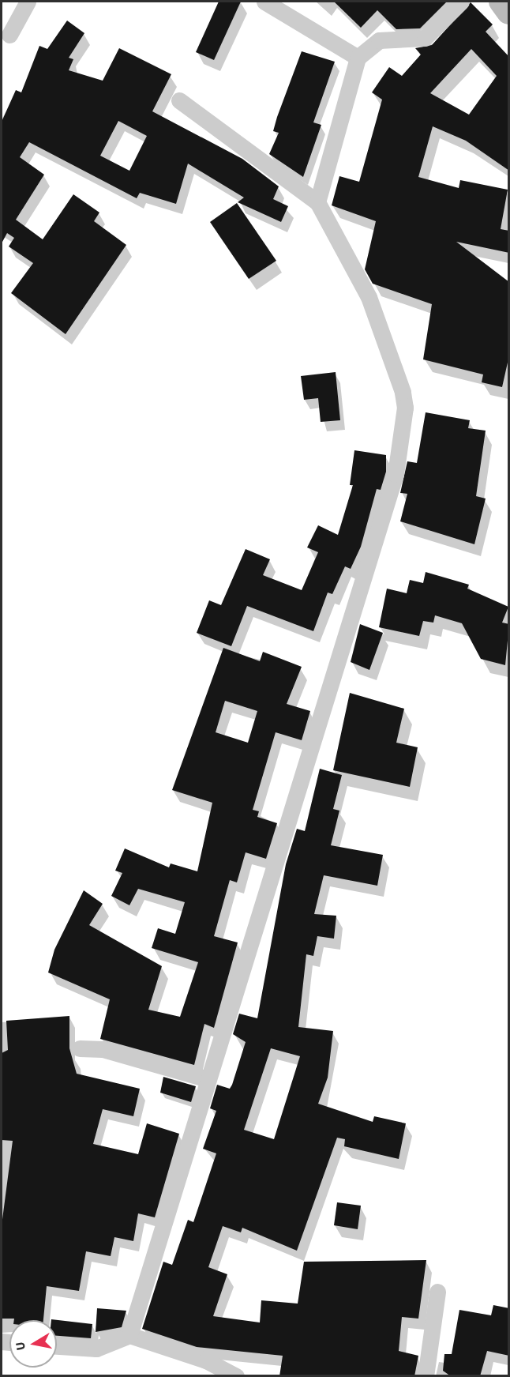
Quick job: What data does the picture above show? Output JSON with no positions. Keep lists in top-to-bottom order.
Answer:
{
  "north": "left"
}
